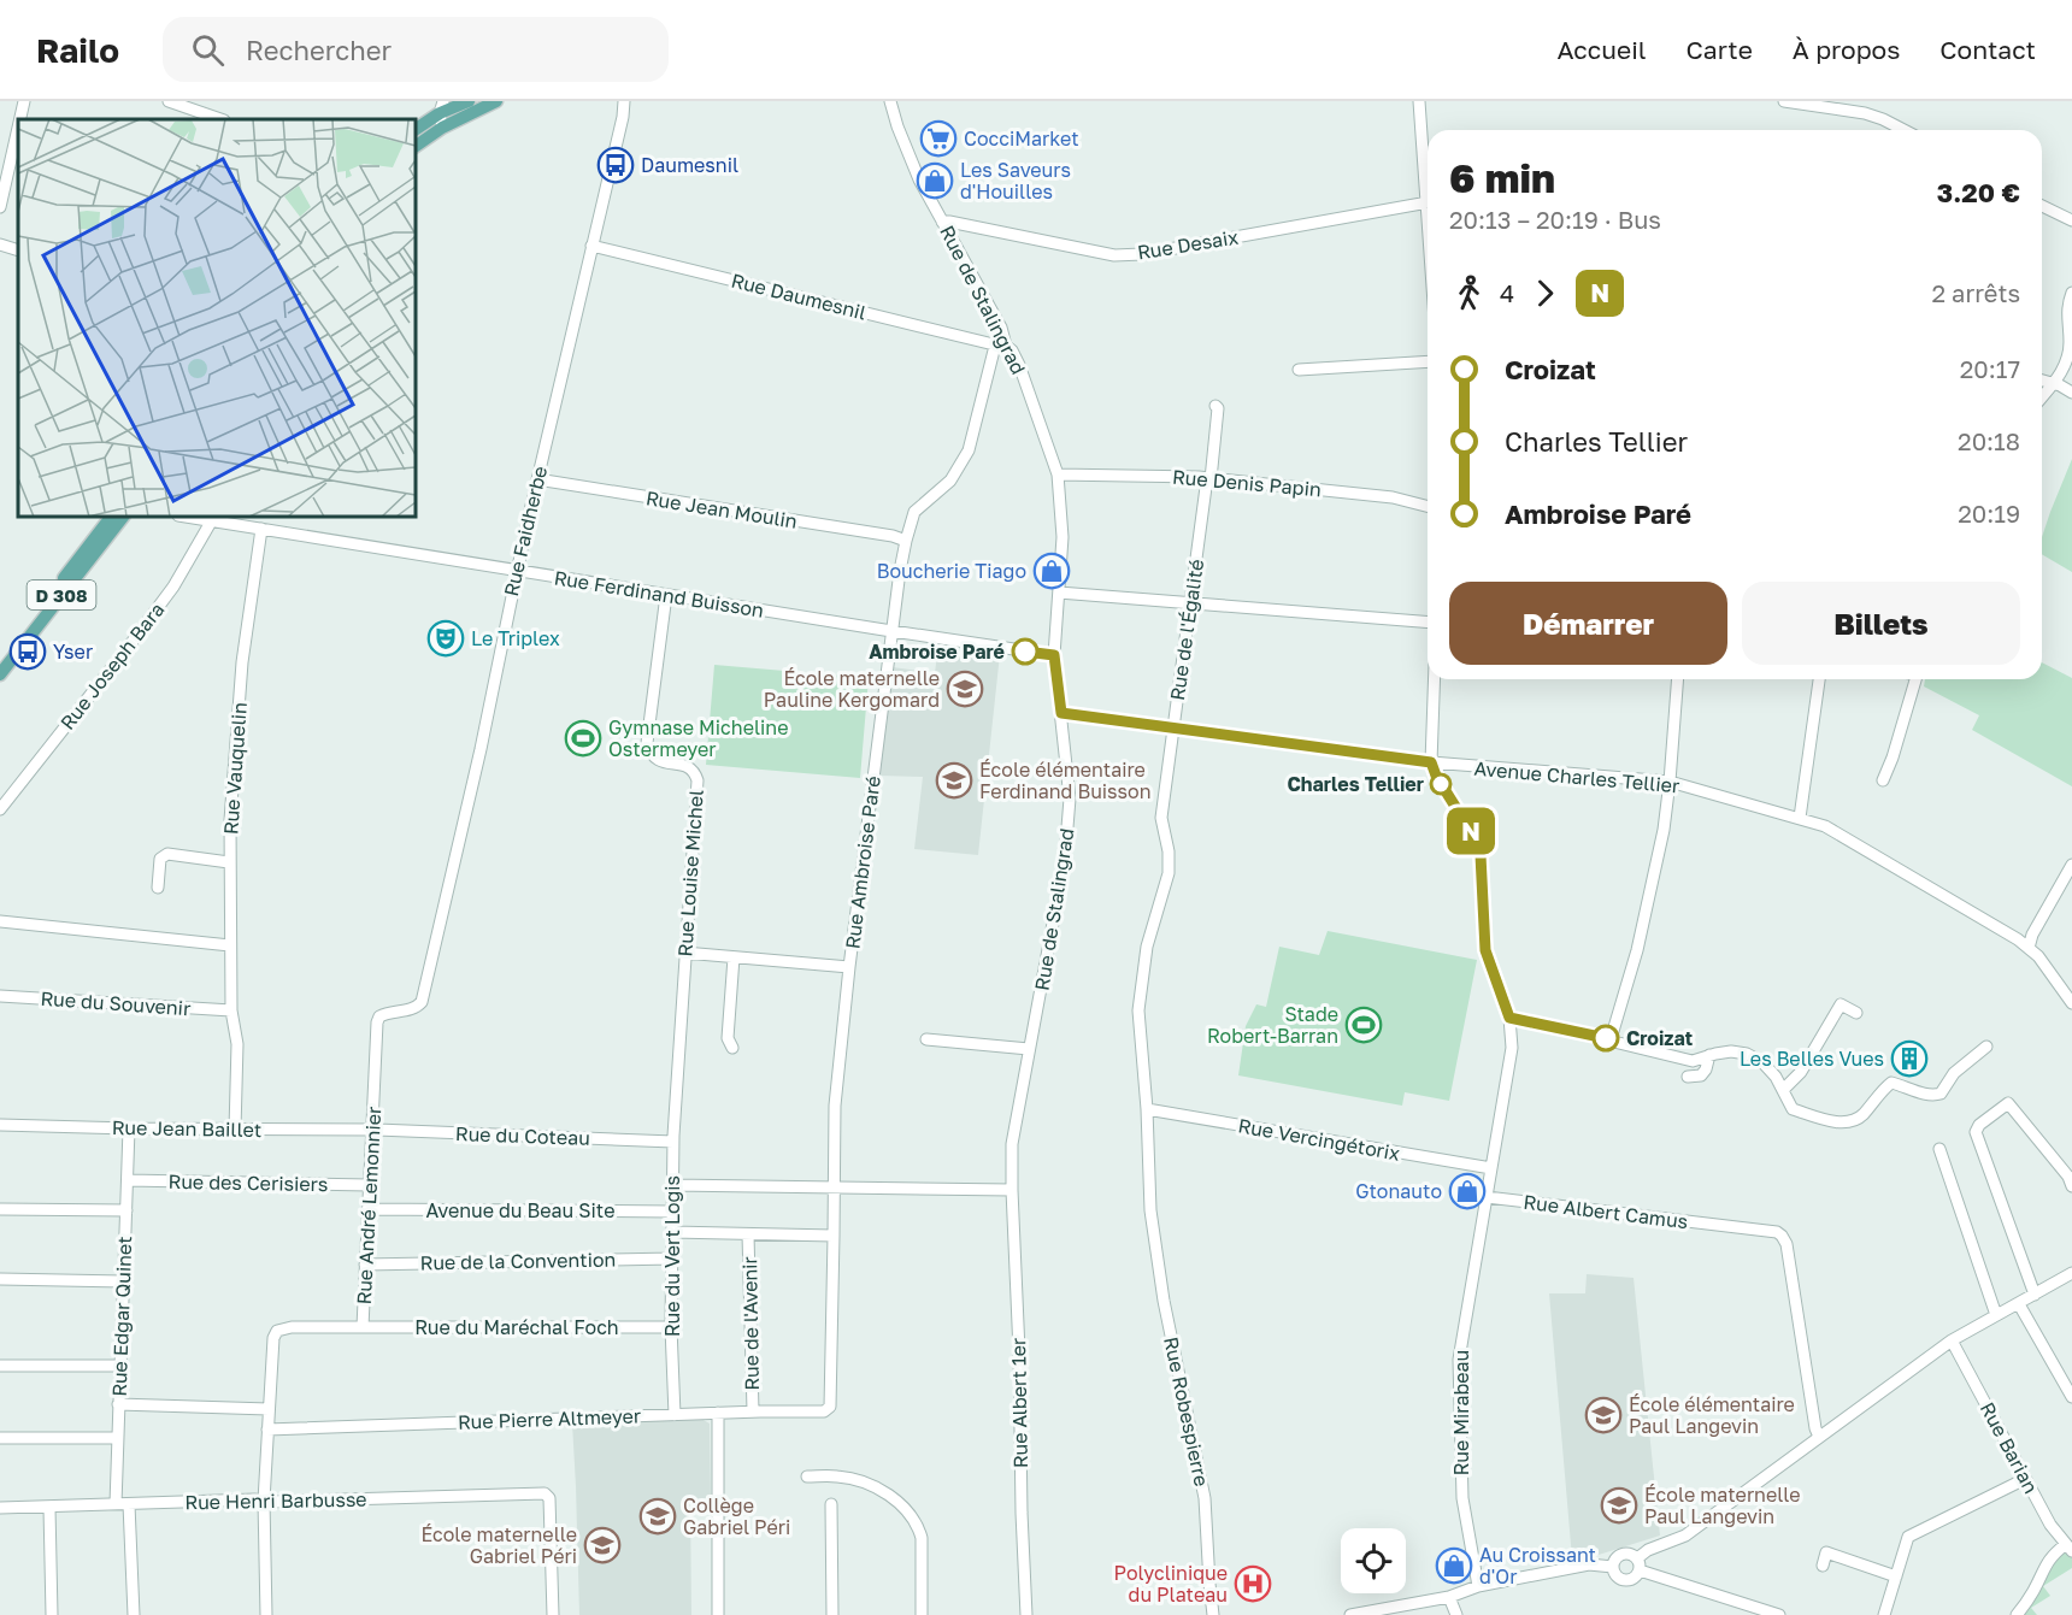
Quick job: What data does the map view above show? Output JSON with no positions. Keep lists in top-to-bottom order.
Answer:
{
  "streets": {
    "main road": ["D 308"],
    "street": [
      "Rue Desaix",
      "Rue Daumesnil",
      "Rue de Stalingrad",
      "Rue Denis Papin",
      "Rue Jean Moulin",
      "Rue Faidherbe",
      "Rue Ferdinand Buisson",
      "Rue de l'Égalité",
      "Rue Joseph Bara",
      "Rue Vauquelin",
      "Avenue Charles Tellier",
      "Rue Ambroise Paré",
      "Rue Louise Michel",
      "Rue du Souvenir",
      "Rue Jean Baillet",
      "Rue du Coteau",
      "Rue Vercingétorix",
      "Rue des Cerisiers",
      "Rue André Lemonnier",
      "Avenue du Beau Site",
      "Rue Albert Camus",
      "Rue du Vert Logis",
      "Rue de la Convention",
      "Rue Edgar Quinet",
      "Rue de l'Avenir",
      "Rue du Maréchal Foch",
      "Rue Albert 1er",
      "Rue Robespierre",
      "Rue Mirabeau",
      "Rue Pierre Altmeyer",
      "Rue Barian",
      "Rue Henri Barbusse"
    ]
  },
  "crossings": [
    ["Rue Desaix", "Rue de Stalingrad"],
    ["Rue Daumesnil", "Rue de Stalingrad"],
    ["Rue Daumesnil", "Rue Faidherbe"],
    ["Rue Daumesnil", "Rue Ambroise Paré"],
    ["Rue de Stalingrad", "Rue Denis Papin"],
    ["Rue de Stalingrad", "Rue Ferdinand Buisson"],
    ["Rue de Stalingrad", "Avenue Charles Tellier"],
    ["Rue de Stalingrad", "Rue Ambroise Paré"],
    ["Rue de Stalingrad", "Rue Albert 1er"],
    ["Rue Denis Papin", "Rue de l'Égalité"],
    ["Rue Jean Moulin", "Rue Faidherbe"],
    ["Rue Jean Moulin", "Rue Ambroise Paré"],
    ["Rue Faidherbe", "Rue Ferdinand Buisson"],
    ["Rue Faidherbe", "Rue André Lemonnier"],
    ["Rue Ferdinand Buisson", "Rue Joseph Bara"],
    ["Rue Ferdinand Buisson", "Rue Vauquelin"],
    ["Rue Ferdinand Buisson", "Rue Ambroise Paré"],
    ["Rue Ferdinand Buisson", "Rue Louise Michel"],
    ["Rue de l'Égalité", "Avenue Charles Tellier"],
    ["Rue de l'Égalité", "Rue Vercingétorix"],
    ["Rue de l'Égalité", "Rue Robespierre"],
    ["Rue Vauquelin", "Rue du Souvenir"],
    ["Rue Vauquelin", "Rue Jean Baillet"],
    ["Avenue Charles Tellier", "Rue Mirabeau"],
    ["Rue Ambroise Paré", "Rue Pierre Altmeyer"],
    ["Rue Louise Michel", "Rue du Vert Logis"],
    ["Rue Jean Baillet", "Rue du Coteau"],
    ["Rue Jean Baillet", "Rue André Lemonnier"],
    ["Rue Jean Baillet", "Rue Edgar Quinet"],
    ["Rue du Coteau", "Rue André Lemonnier"],
    ["Rue du Coteau", "Rue du Vert Logis"],
    ["Rue Vercingétorix", "Rue Mirabeau"],
    ["Rue des Cerisiers", "Rue André Lemonnier"],
    ["Rue des Cerisiers", "Rue Edgar Quinet"],
    ["Rue André Lemonnier", "Avenue du Beau Site"],
    ["Rue André Lemonnier", "Rue de la Convention"],
    ["Rue André Lemonnier", "Rue du Maréchal Foch"],
    ["Rue André Lemonnier", "Rue Pierre Altmeyer"],
    ["Rue André Lemonnier", "Rue Henri Barbusse"],
    ["Avenue du Beau Site", "Rue du Vert Logis"],
    ["Rue Albert Camus", "Rue Mirabeau"],
    ["Rue du Vert Logis", "Rue de la Convention"],
    ["Rue du Vert Logis", "Rue du Maréchal Foch"],
    ["Rue du Vert Logis", "Rue Pierre Altmeyer"],
    ["Rue Edgar Quinet", "Rue Henri Barbusse"],
    ["Rue de l'Avenir", "Rue Pierre Altmeyer"]
  ],
  "places": {
    "supermarket": ["CocciMarket"],
    "bus stop": ["Daumesnil", "Yser"],
    "shop": [
      "Les Saveurs d'Houilles",
      "Boucherie Tiago",
      "Gtonauto",
      "Au Croissant d'Or"
    ],
    "theatre": ["Le Triplex"],
    "other": ["Ambroise Paré", "Charles Tellier", "Croizat"],
    "school or university": [
      "École maternelle Pauline Kergomard",
      "École élémentaire Ferdinand Buisson",
      "École élémentaire Paul Langevin",
      "École maternelle Paul Langevin",
      "Collège Gabriel Péri",
      "École maternelle Gabriel Péri"
    ],
    "sports": ["Gymnase Micheline Ostermeyer", "Stade Robert-Barran"],
    "building": ["Les Belles Vues"],
    "hospital": ["Polyclinique du Plateau"]
  },
  "lines": ["bus line N"],
  "page": {
    "header": "Railo",
    "search": "Rechercher",
    "nav": [
      "Accueil",
      "Carte",
      "À propos",
      "Contact"
    ],
    "on_map": "N",
    "heading": ["6 min", "20:13 – 20:19 · Bus", "3.20 €"],
    "legs": ["4", "N", "2 arrêts"],
    "list": [
      {
        "name": "Croizat",
        "value": "20:17"
      },
      {
        "name": "Charles Tellier",
        "value": "20:18"
      },
      {
        "name": "Ambroise Paré",
        "value": "20:19"
      }
    ],
    "buttons": ["Démarrer", "Billets"]
  }
}
